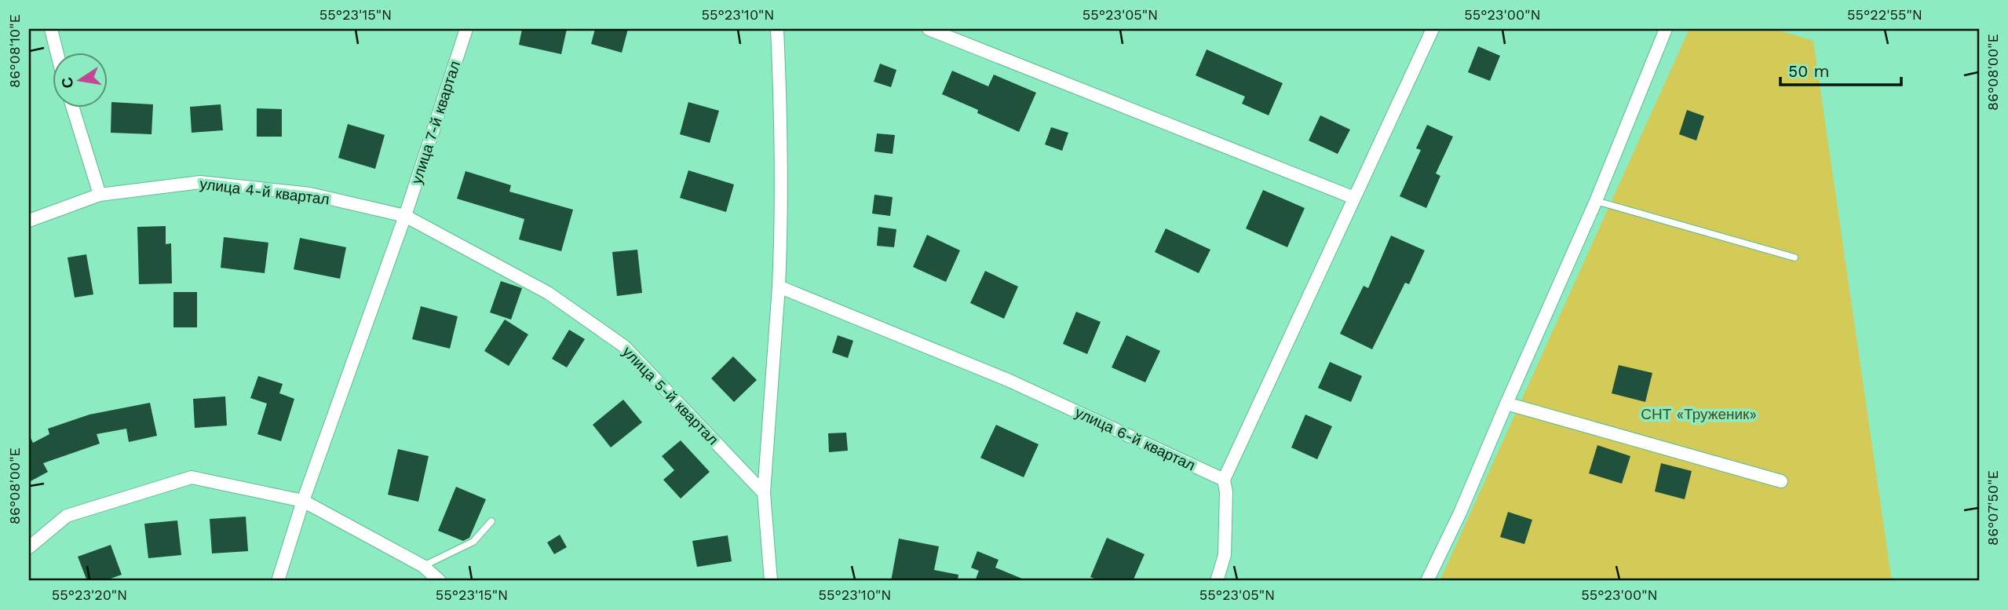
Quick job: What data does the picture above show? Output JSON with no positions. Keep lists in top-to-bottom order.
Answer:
{
  "streets": {
    "street": [
      "улица 7-й квартал",
      "улица 4-й квартал",
      "улица 5-й квартал",
      "улица 6-й квартал"
    ]
  },
  "crossings": [
    ["улица 7-й квартал", "улица 4-й квартал"],
    ["улица 7-й квартал", "улица 5-й квартал"],
    ["улица 4-й квартал", "улица 5-й квартал"]
  ],
  "parks": ["СНТ «Труженик»"],
  "scale_bar": "50 m",
  "north": "left",
  "coordinates": [
    "55°23'15\"N",
    "55°23'10\"N",
    "55°23'05\"N",
    "55°23'00\"N",
    "55°22'55\"N",
    "86°08'10\"E",
    "86°08'00\"E",
    "86°07'50\"E",
    "55°23'20\"N"
  ]
}
